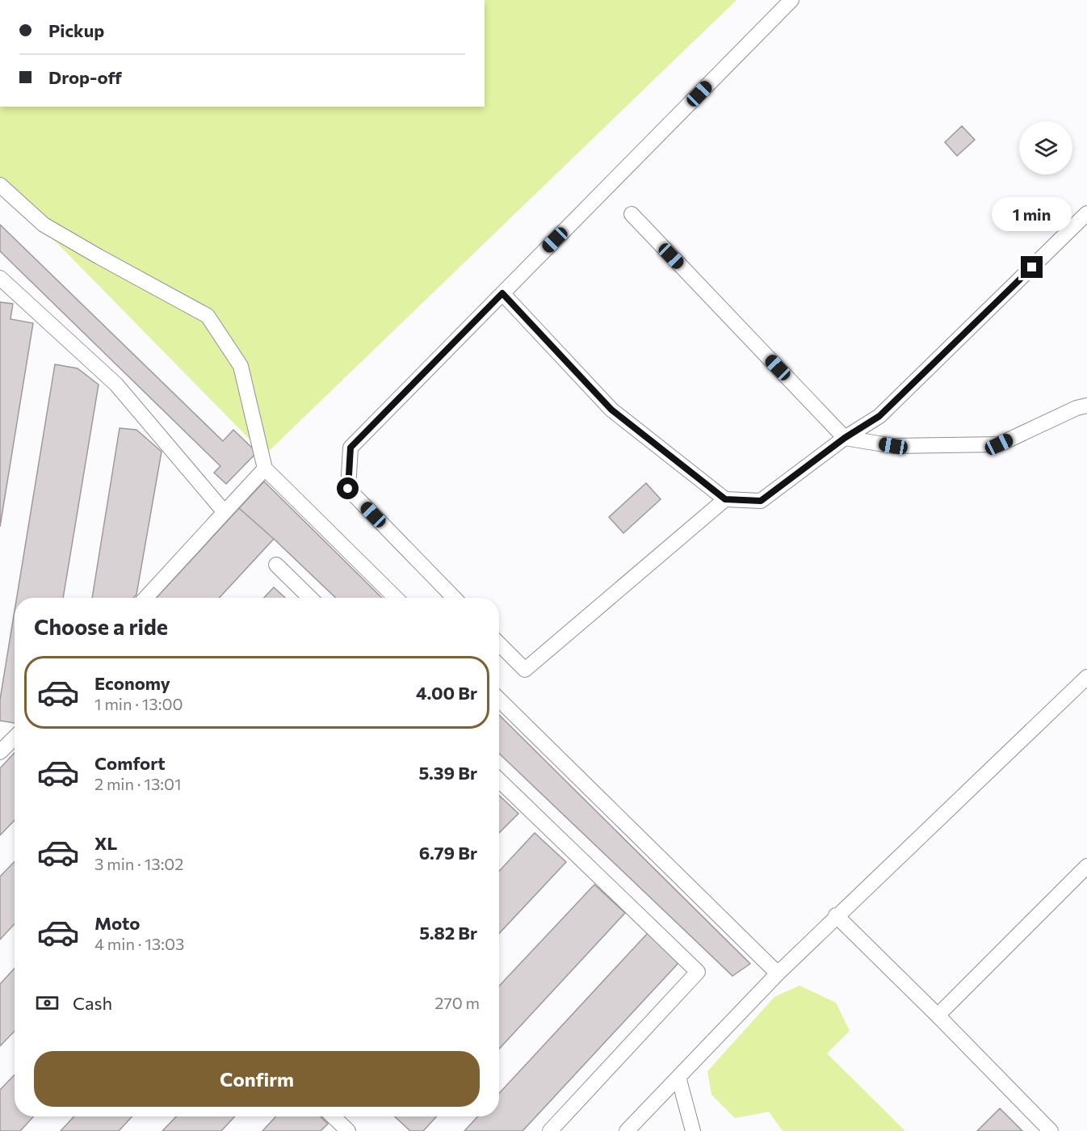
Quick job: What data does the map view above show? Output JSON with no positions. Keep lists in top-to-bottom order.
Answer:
{
  "page": {
    "banner": ["Pickup", "Drop-off"],
    "bubble": "1 min",
    "heading": "Choose a ride",
    "list": [
      {
        "name": "Economy",
        "note": "1 min · 13:00",
        "value": "4.00 Br"
      },
      {
        "name": "Comfort",
        "note": "2 min · 13:01",
        "value": "5.39 Br"
      },
      {
        "name": "XL",
        "note": "3 min · 13:02",
        "value": "6.79 Br"
      },
      {
        "name": "Moto",
        "note": "4 min · 13:03",
        "value": "5.82 Br"
      }
    ],
    "pay": ["Cash", "270 m"],
    "buttons": "Confirm"
  }
}
